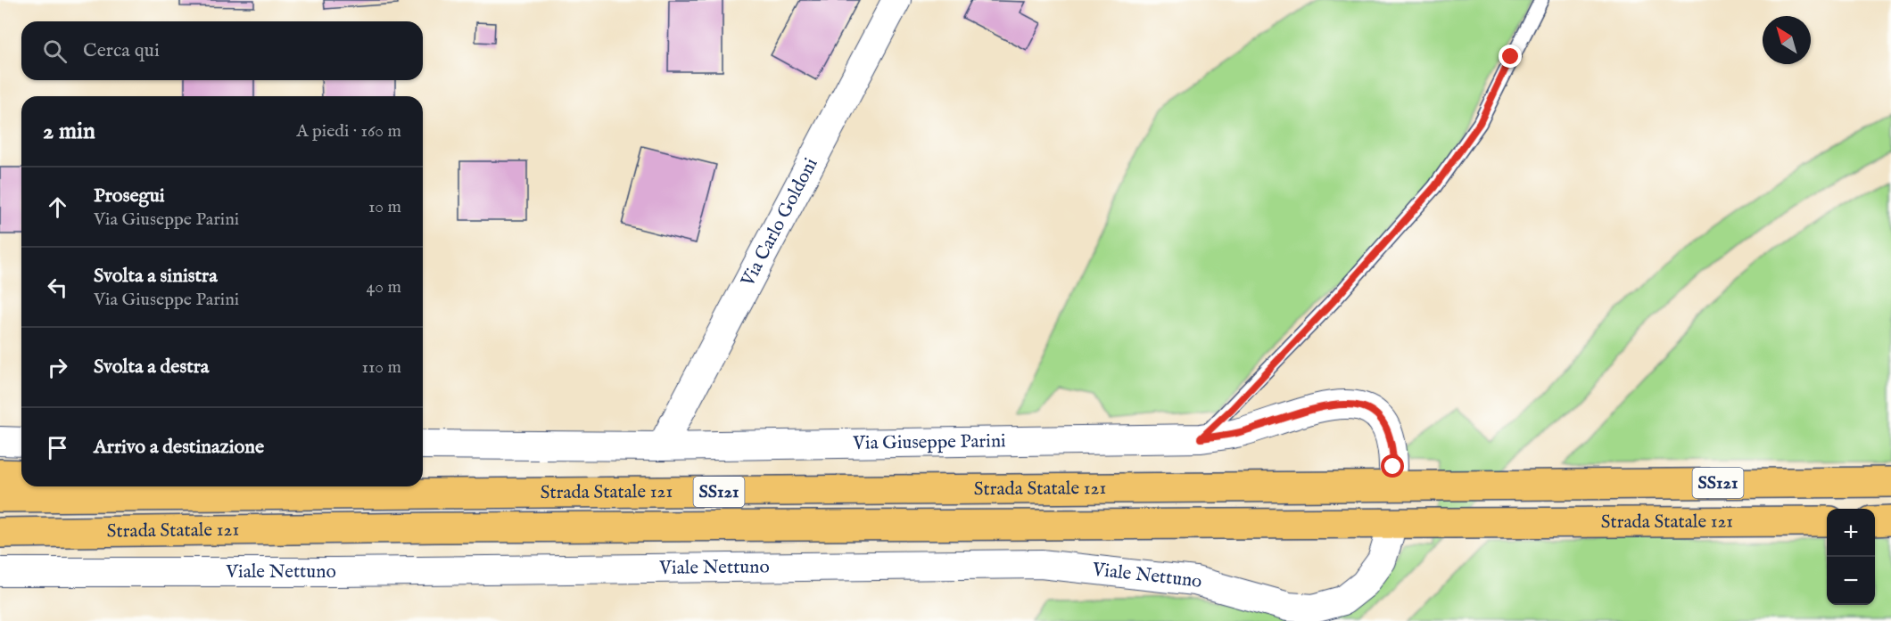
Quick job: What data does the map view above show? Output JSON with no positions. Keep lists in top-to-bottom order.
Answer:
{
  "streets": {
    "main road": ["SS121", "Strada Statale 121"],
    "street": ["Via Carlo Goldoni", "Via Giuseppe Parini", "Viale Nettuno"]
  },
  "crossings": [
    ["Via Carlo Goldoni", "Via Giuseppe Parini"]
  ],
  "north": "top left",
  "page": {
    "search": "Cerca qui",
    "heading": ["2 min", "A piedi · 160 m"],
    "list": [
      ["Prosegui", "Via Giuseppe Parini", "10 m"],
      ["Svolta a sinistra", "Via Giuseppe Parini", "40 m"],
      ["Svolta a destra", "110 m"],
      "Arrivo a destinazione"
    ],
    "map_buttons": ["+", "−"]
  }
}
